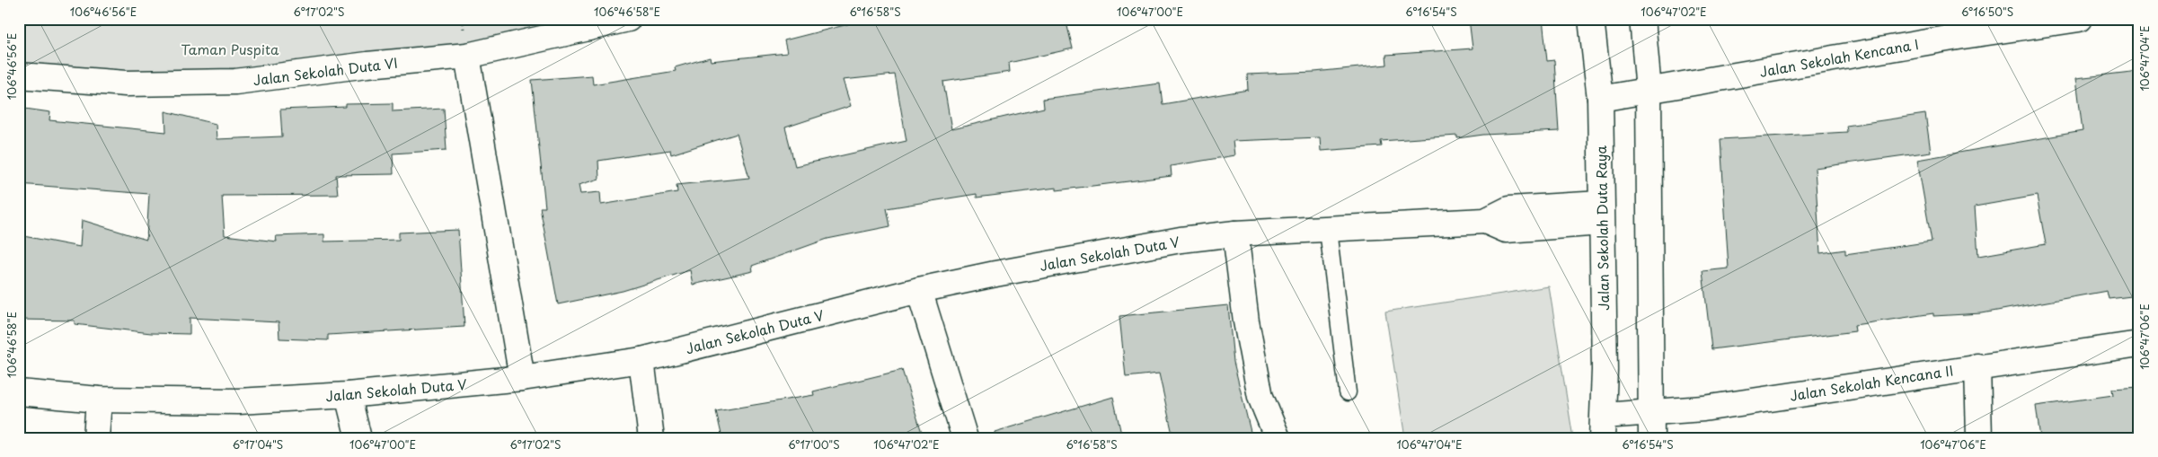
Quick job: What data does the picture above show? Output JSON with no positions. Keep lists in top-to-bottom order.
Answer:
{
  "streets": {
    "street": [
      "Jalan Sekolah Kencana I",
      "Jalan Sekolah Duta VI",
      "Jalan Sekolah Duta Raya",
      "Jalan Sekolah Duta V",
      "Jalan Sekolah Kencana II"
    ]
  },
  "crossings": [
    ["Jalan Sekolah Kencana I", "Jalan Sekolah Duta Raya"],
    ["Jalan Sekolah Duta Raya", "Jalan Sekolah Duta V"],
    ["Jalan Sekolah Duta Raya", "Jalan Sekolah Kencana II"]
  ],
  "parks": ["Taman Puspita"],
  "coordinates": [
    "106°46'56\"E",
    "6°17'02\"S",
    "106°46'58\"E",
    "6°16'58\"S",
    "106°47'00\"E",
    "6°16'54\"S",
    "106°47'02\"E",
    "6°16'50\"S",
    "106°47'04\"E",
    "106°47'06\"E",
    "6°17'04\"S",
    "6°17'00\"S"
  ]
}
